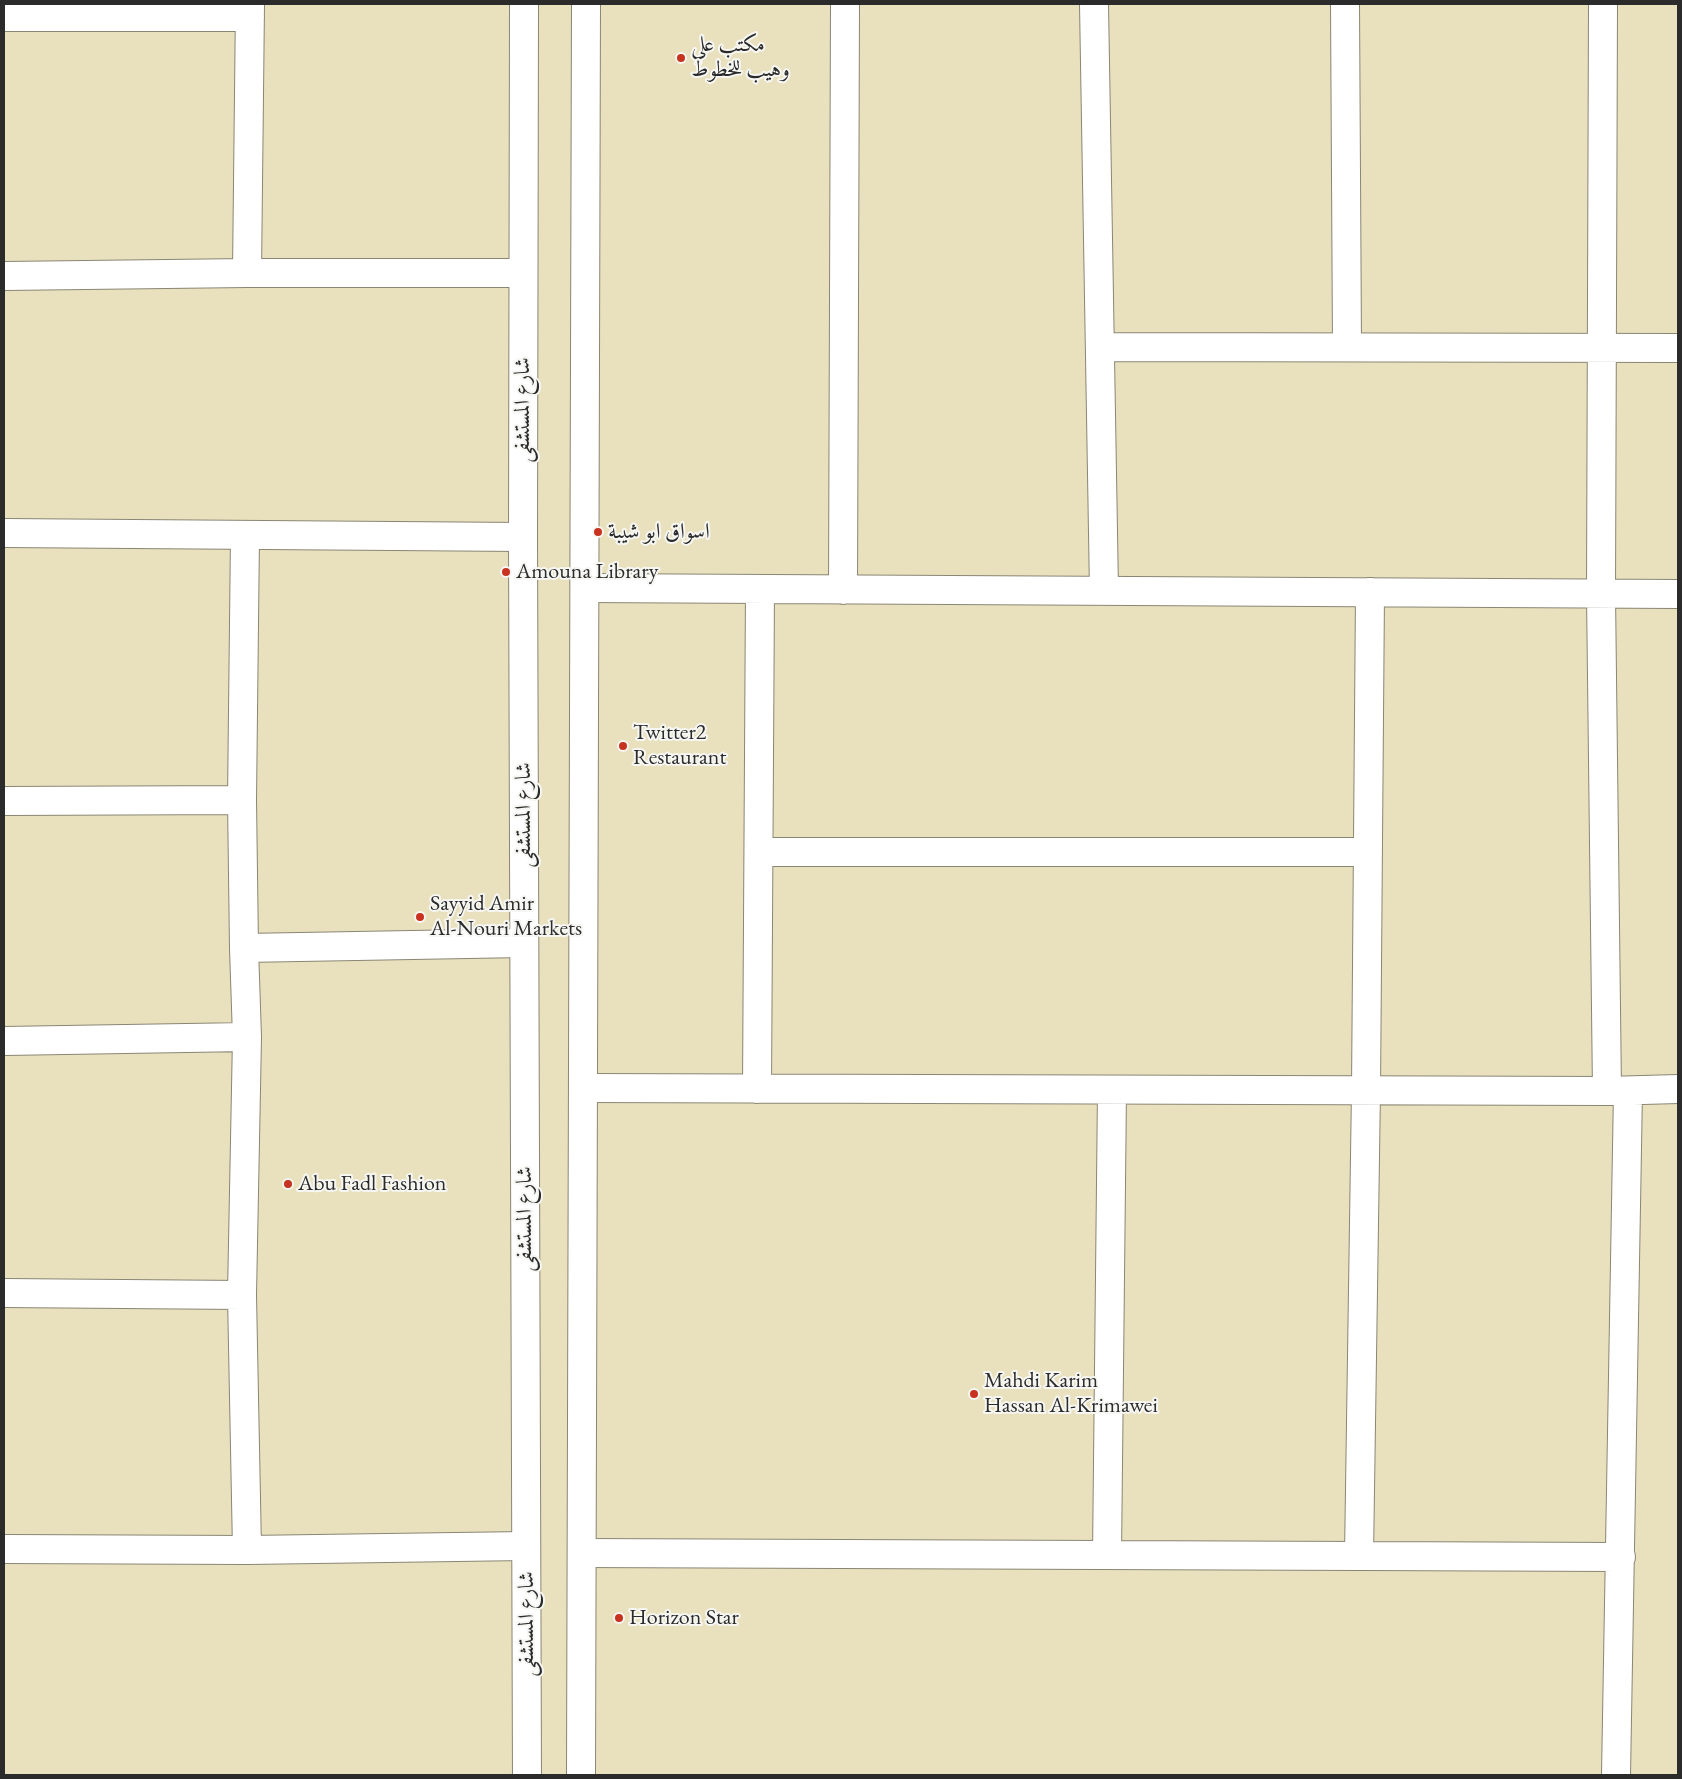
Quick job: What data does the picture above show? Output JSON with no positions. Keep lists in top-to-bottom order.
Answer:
{
  "streets": {
    "street": ["شارع المستشفى"]
  },
  "places": [
    "مكتب علي وهيب للخطوط",
    "اسواق ابو شيبة",
    "Amouna Library",
    "Twitter2 Restaurant",
    "Sayyid Amir Al-Nouri Markets",
    "Abu Fadl Fashion",
    "Mahdi Karim Hassan Al-Krimawei",
    "Horizon Star"
  ]
}
